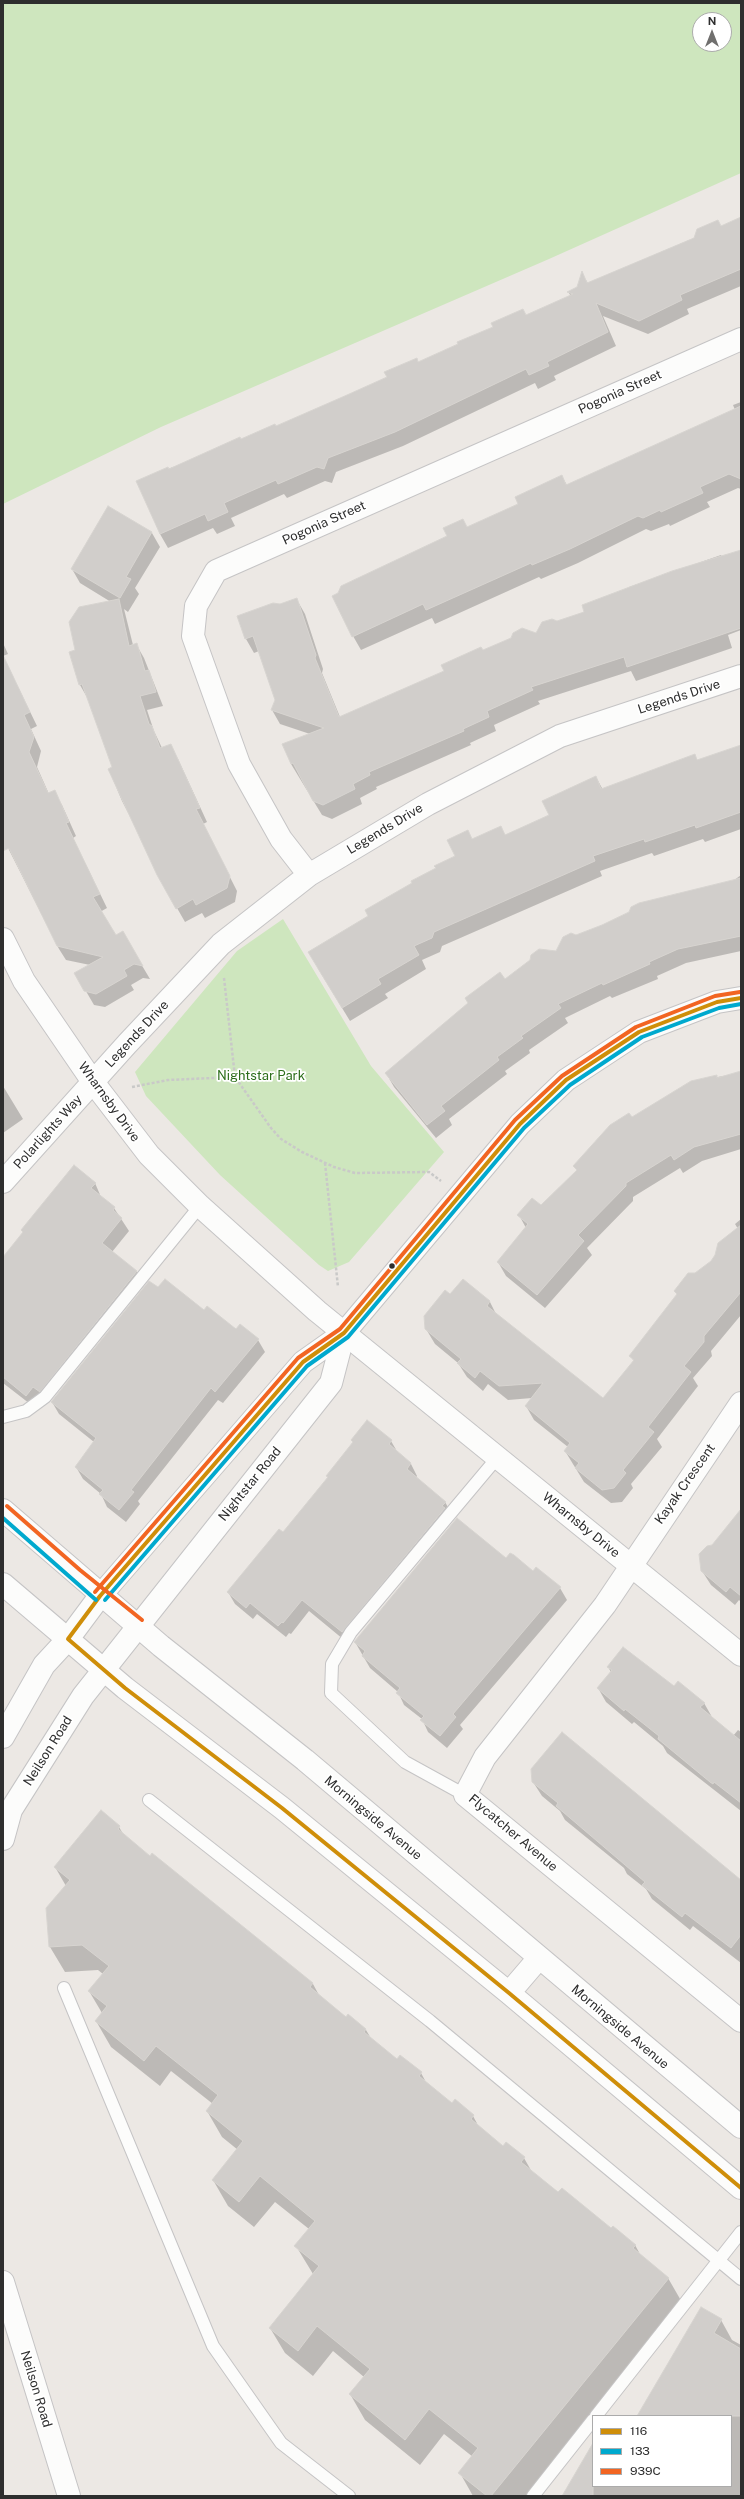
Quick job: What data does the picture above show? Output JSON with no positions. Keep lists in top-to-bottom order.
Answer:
{
  "streets": {
    "street": [
      "Pogonia Street",
      "Legends Drive",
      "Wharnsby Drive",
      "Polarlights Way",
      "Nightstar Road",
      "Kayak Crescent",
      "Neilson Road",
      "Morningside Avenue",
      "Flycatcher Avenue"
    ]
  },
  "crossings": [
    ["Pogonia Street", "Legends Drive"],
    ["Legends Drive", "Wharnsby Drive"],
    ["Legends Drive", "Polarlights Way"],
    ["Wharnsby Drive", "Polarlights Way"],
    ["Wharnsby Drive", "Nightstar Road"],
    ["Wharnsby Drive", "Kayak Crescent"],
    ["Wharnsby Drive", "Flycatcher Avenue"],
    ["Nightstar Road", "Neilson Road"],
    ["Nightstar Road", "Morningside Avenue"],
    ["Kayak Crescent", "Flycatcher Avenue"]
  ],
  "parks": ["Nightstar Park"],
  "lines": ["transit line 939C", "transit line 116", "transit line 133"],
  "legend": ["116", "133", "939C"],
  "north": "top"
}
